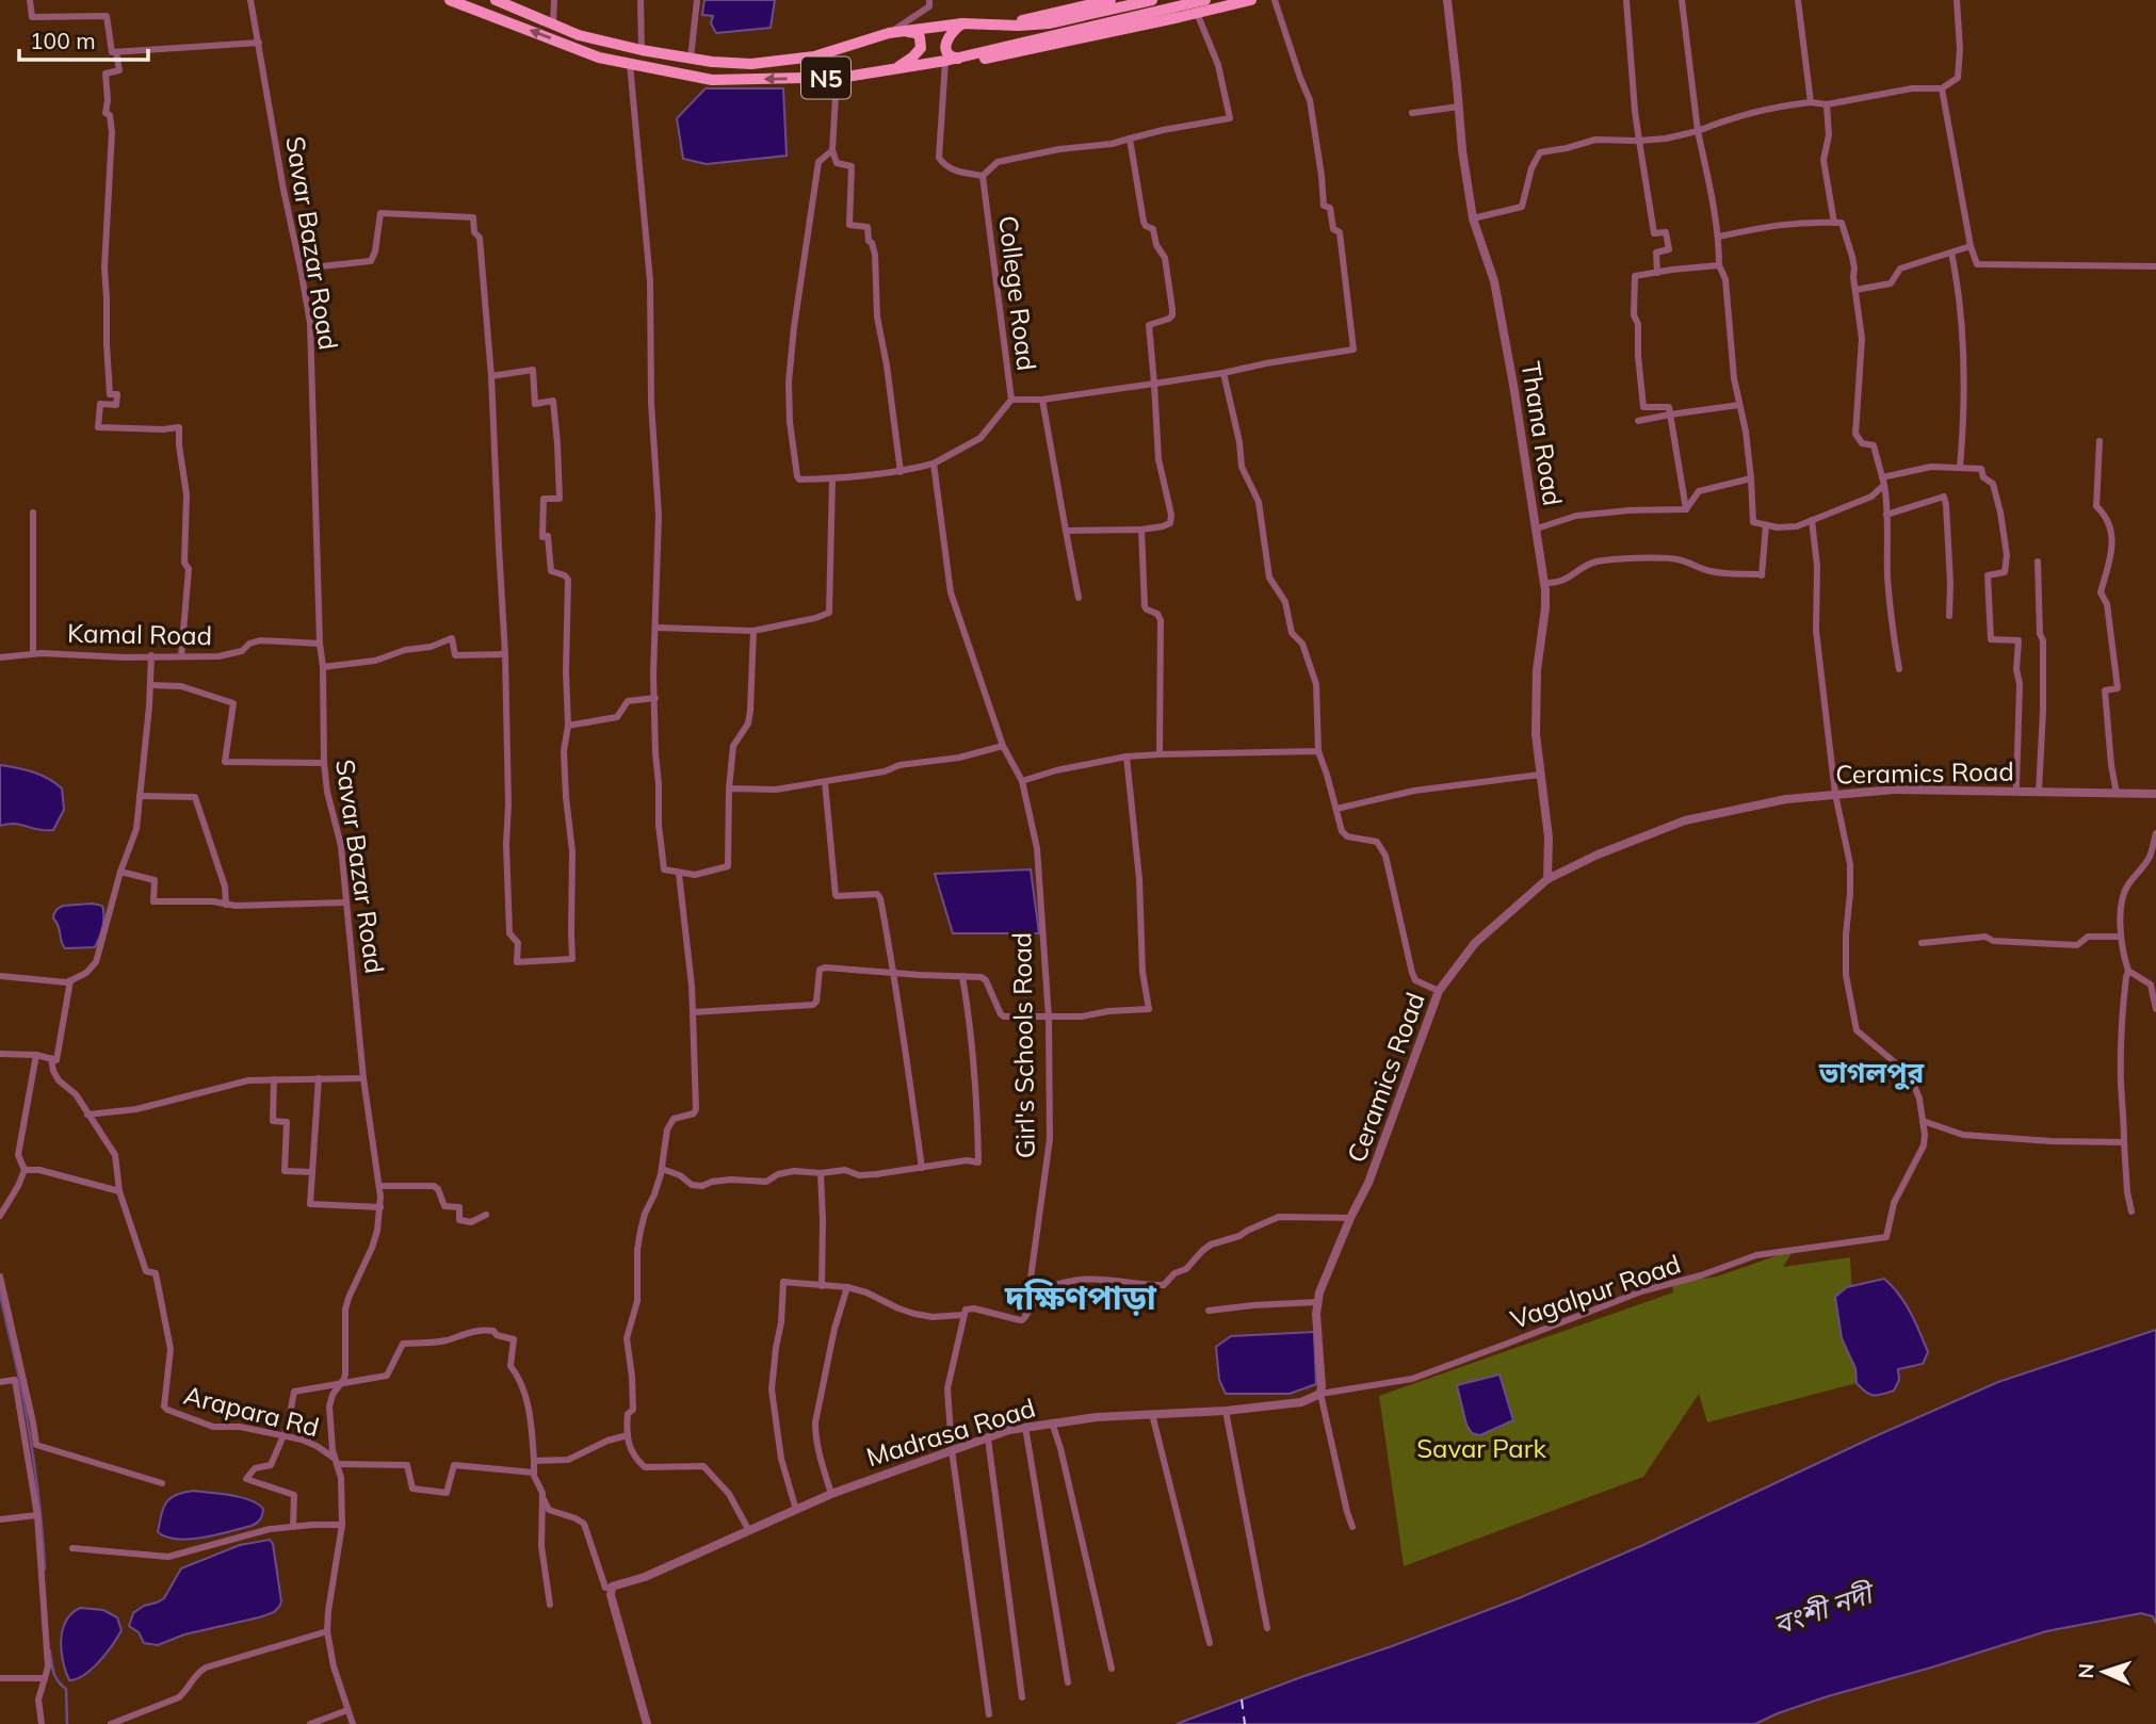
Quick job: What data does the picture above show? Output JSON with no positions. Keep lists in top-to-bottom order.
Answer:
{
  "streets": {
    "highway": ["N5"],
    "street": [
      "Savar Bazar Road",
      "College Road",
      "Thana Road",
      "Kamal Road",
      "Ceramics Road",
      "Girl's Schools Road",
      "Vagalpur Road",
      "Arapara Rd",
      "Madrasa Road"
    ]
  },
  "crossings": [
    ["Savar Bazar Road", "Kamal Road"],
    ["Savar Bazar Road", "Arapara Rd"],
    ["Thana Road", "Ceramics Road"],
    ["Ceramics Road", "Vagalpur Road"],
    ["Ceramics Road", "Madrasa Road"],
    ["Vagalpur Road", "Madrasa Road"]
  ],
  "districts": ["ভাগলপুর", "দক্ষিণপাড়া"],
  "water": ["বংশী নদী"],
  "parks": ["Savar Park"],
  "scale_bar": "100 m",
  "north": "left"
}
